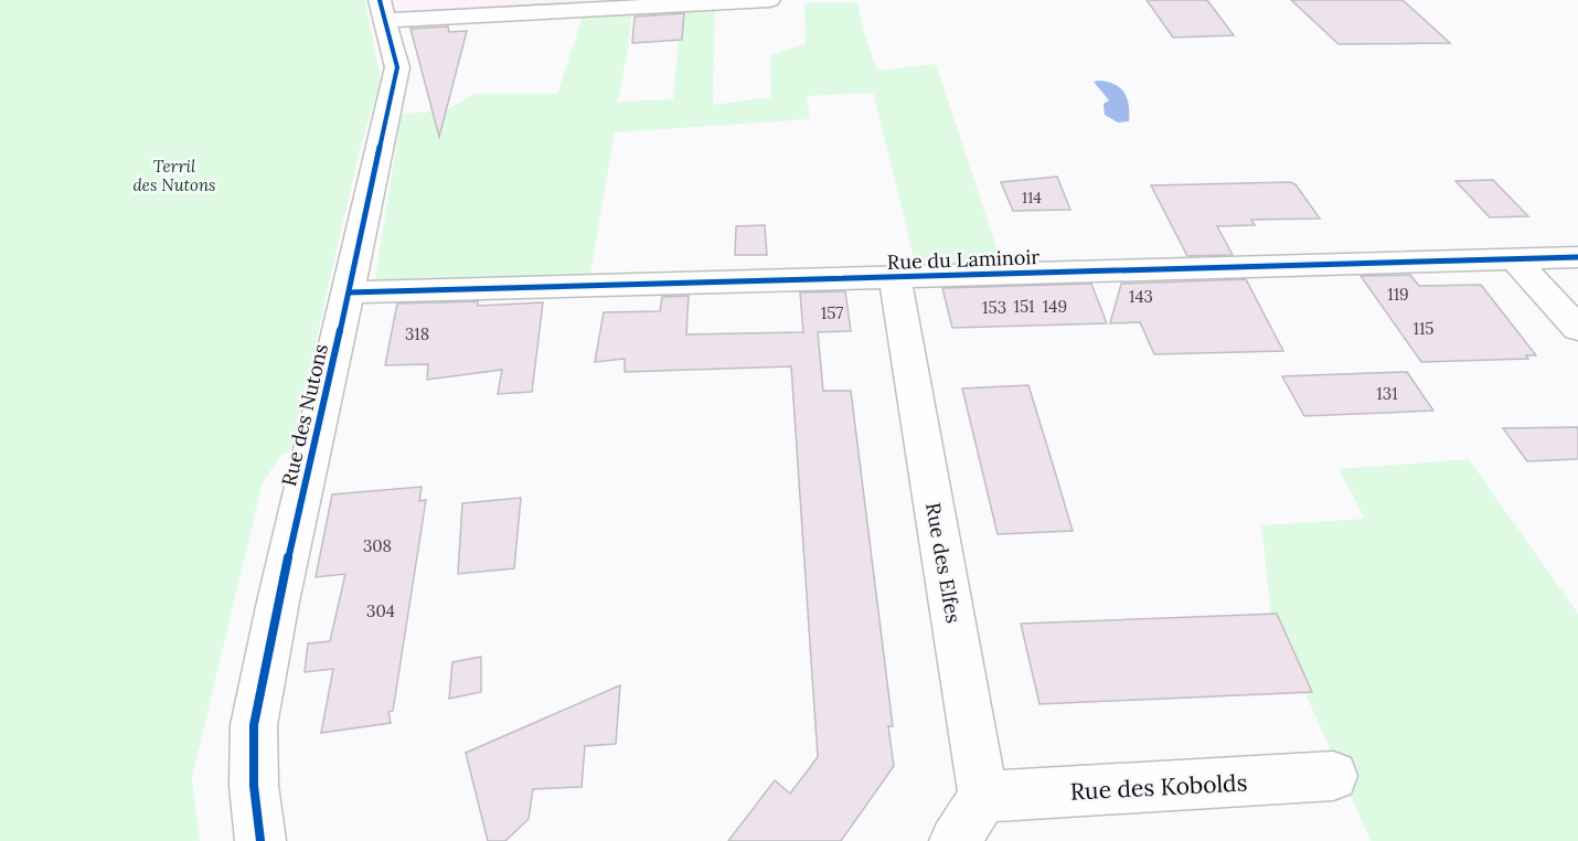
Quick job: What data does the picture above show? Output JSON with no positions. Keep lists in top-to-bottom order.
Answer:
{
  "streets": {
    "street": [
      "Rue du Laminoir",
      "Rue des Nutons",
      "Rue des Elfes",
      "Rue des Kobolds"
    ]
  },
  "crossings": [
    ["Rue du Laminoir", "Rue des Nutons"],
    ["Rue du Laminoir", "Rue des Elfes"],
    ["Rue des Elfes", "Rue des Kobolds"]
  ],
  "parks": ["Terril des Nutons"],
  "house_numbers": [
    "114",
    "119",
    "143",
    "151",
    "149",
    "153",
    "157",
    "115",
    "318",
    "131",
    "308",
    "304"
  ]
}
